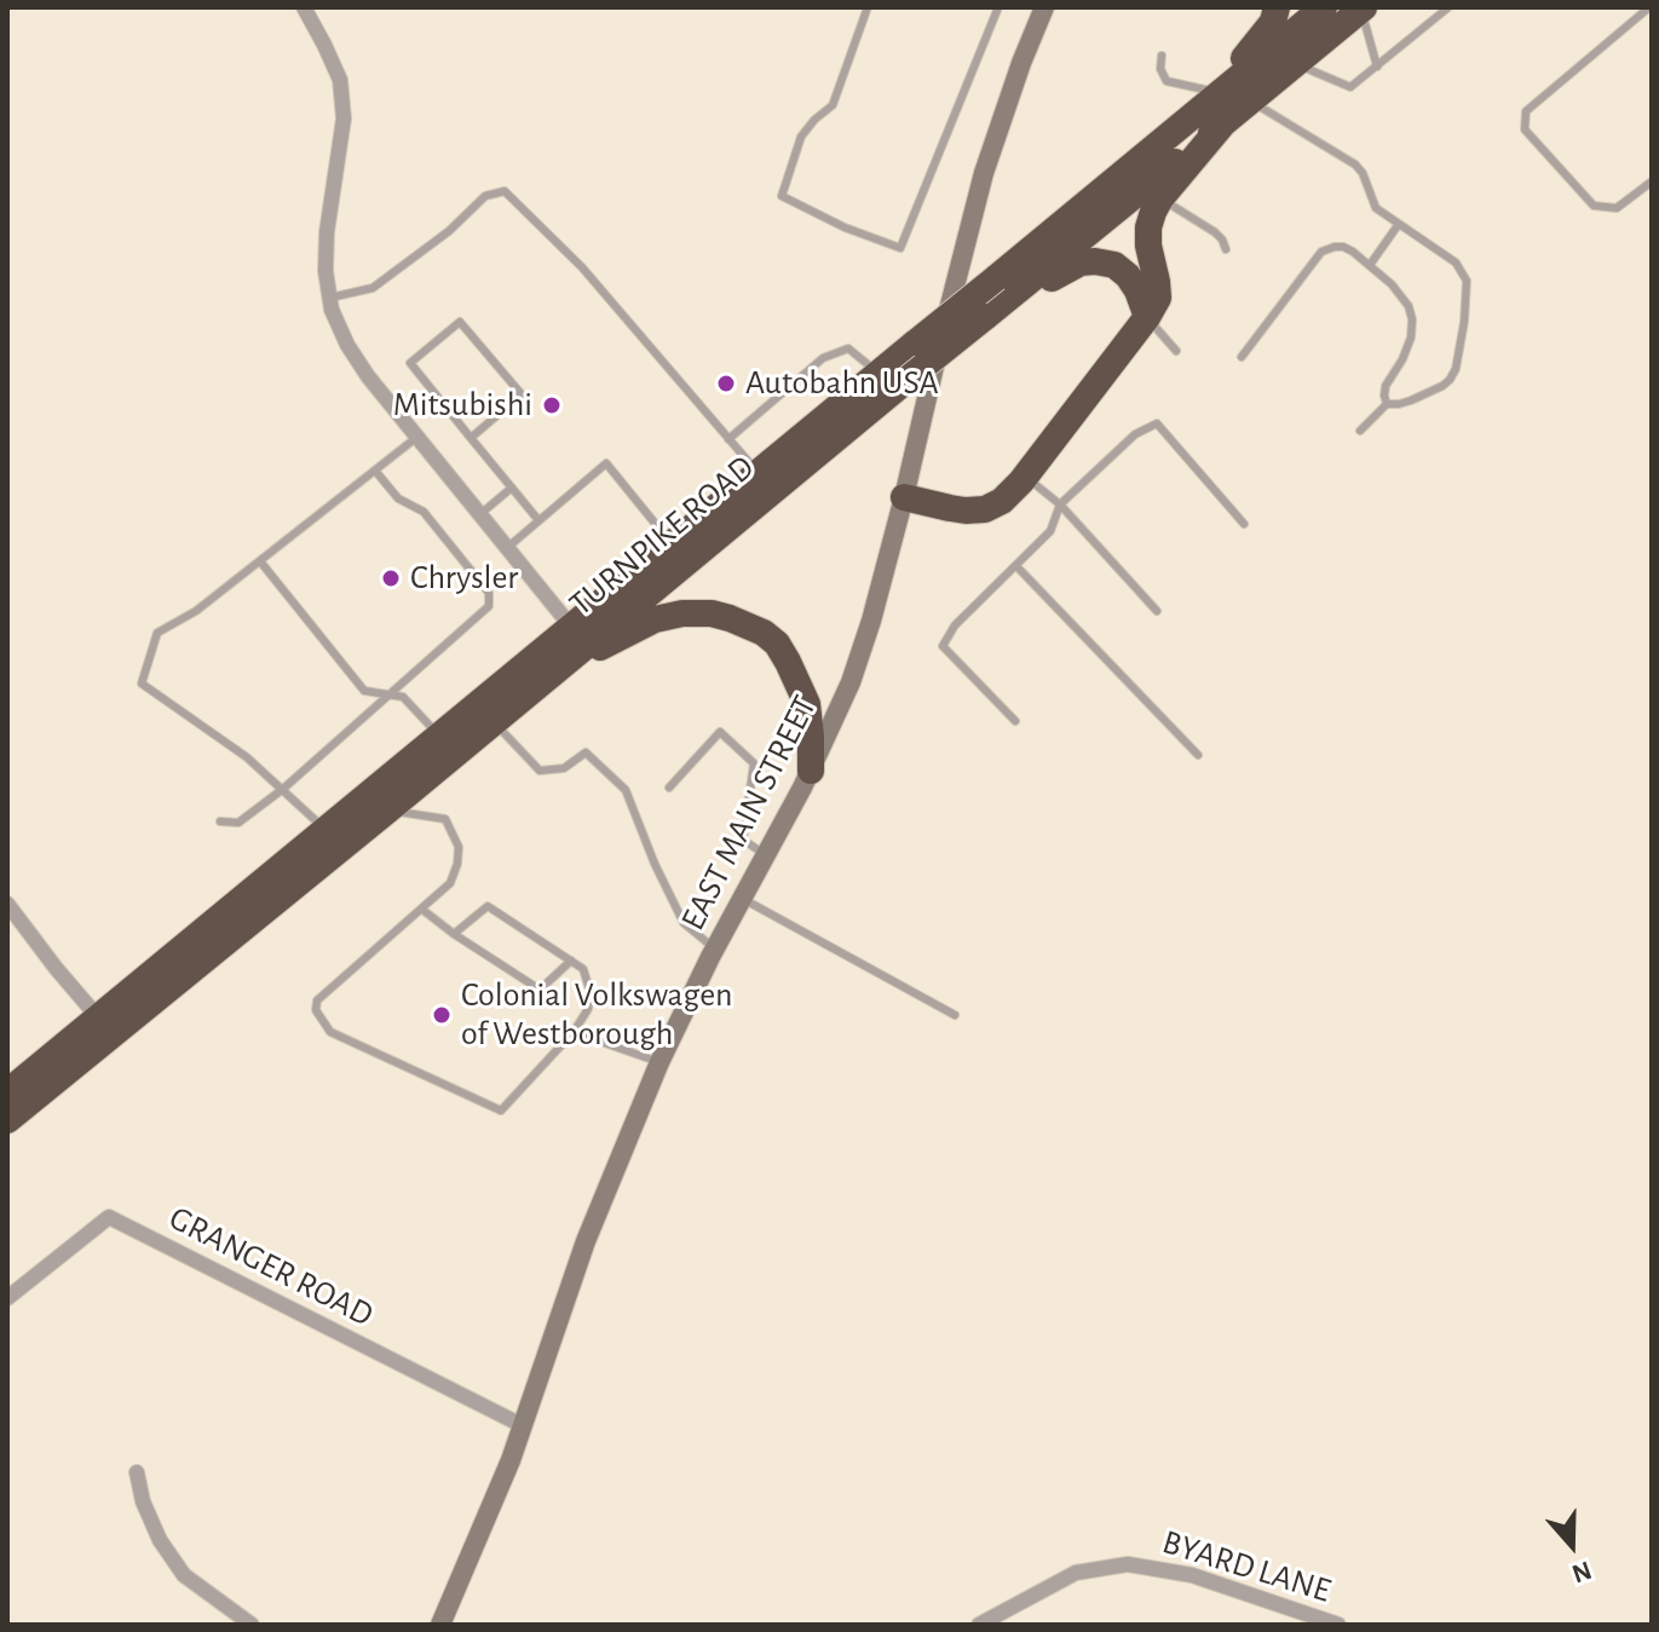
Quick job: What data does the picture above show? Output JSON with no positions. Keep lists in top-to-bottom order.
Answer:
{
  "streets": {
    "highway": ["TURNPIKE ROAD"],
    "main road": ["EAST MAIN STREET"],
    "street": ["GRANGER ROAD", "BYARD LANE"]
  },
  "crossings": [
    ["EAST MAIN STREET", "GRANGER ROAD"]
  ],
  "places": [
    "Autobahn USA",
    "Mitsubishi",
    "Chrysler",
    "Colonial Volkswagen of Westborough"
  ],
  "north": "bottom"
}
